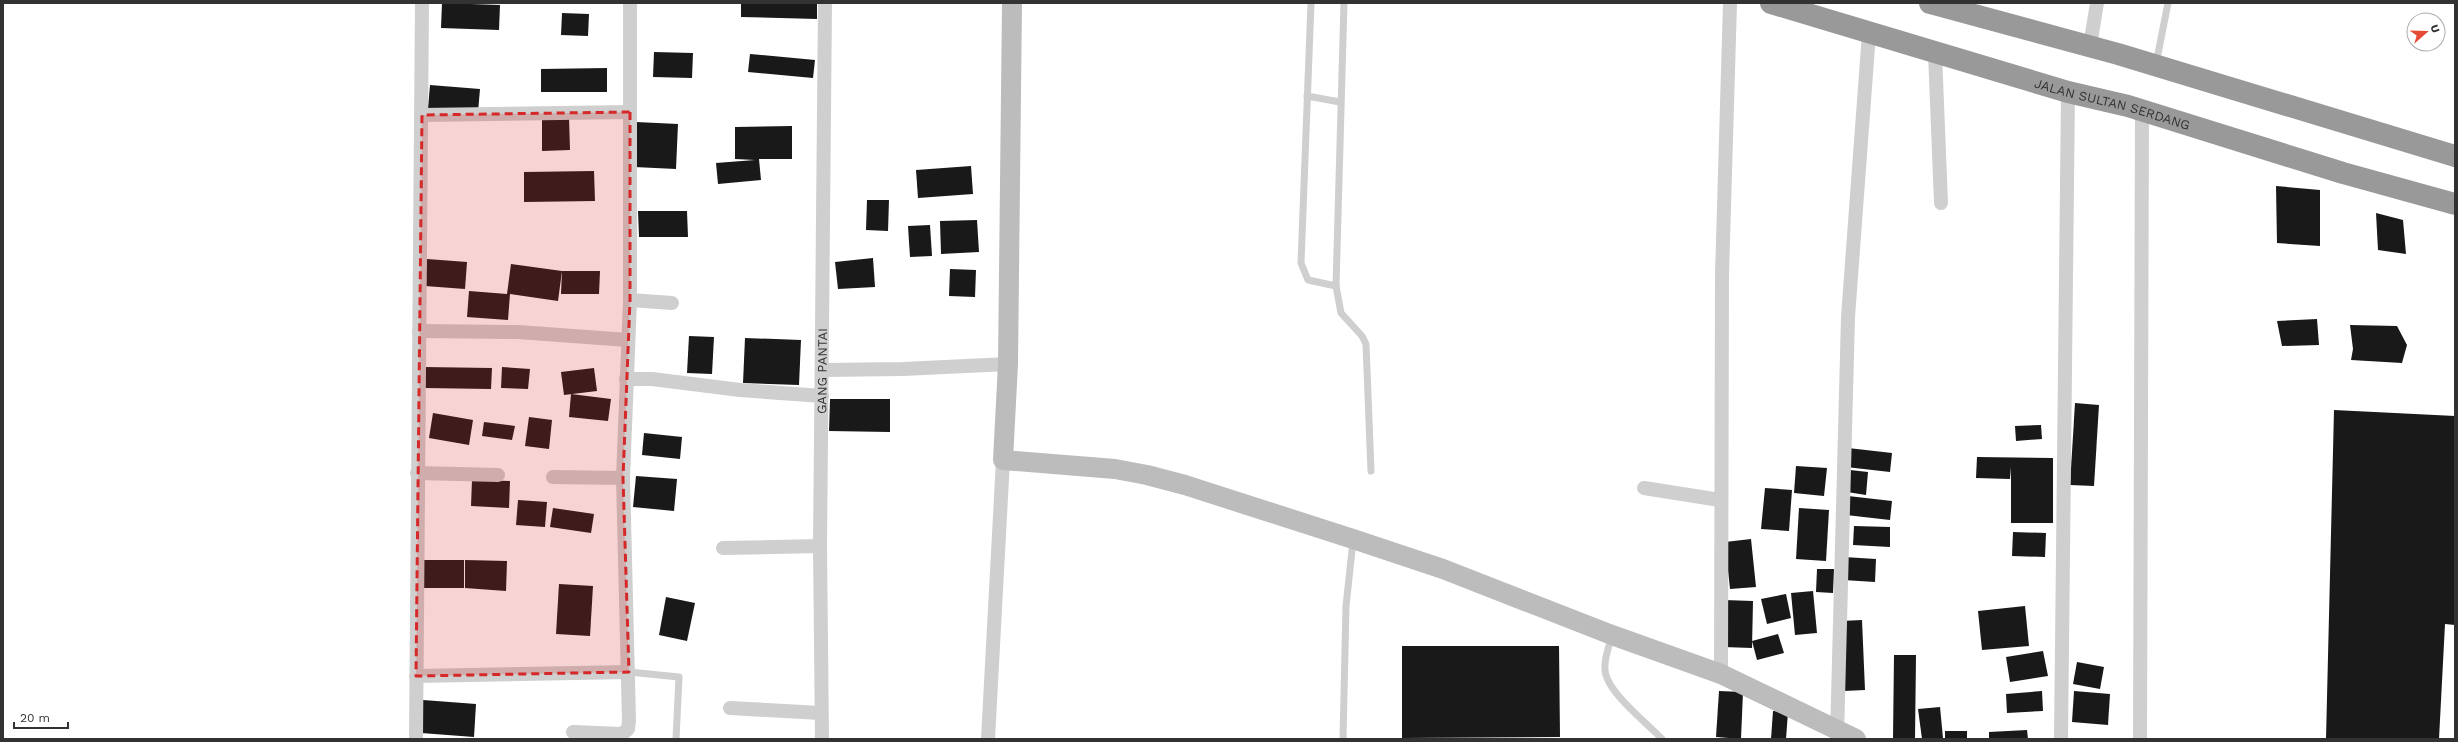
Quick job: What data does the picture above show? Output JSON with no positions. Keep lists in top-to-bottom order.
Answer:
{
  "streets": {
    "highway": ["JALAN SULTAN SERDANG"],
    "street": ["GANG PANTAI"]
  },
  "scale_bar": "20 m",
  "north": "right"
}
